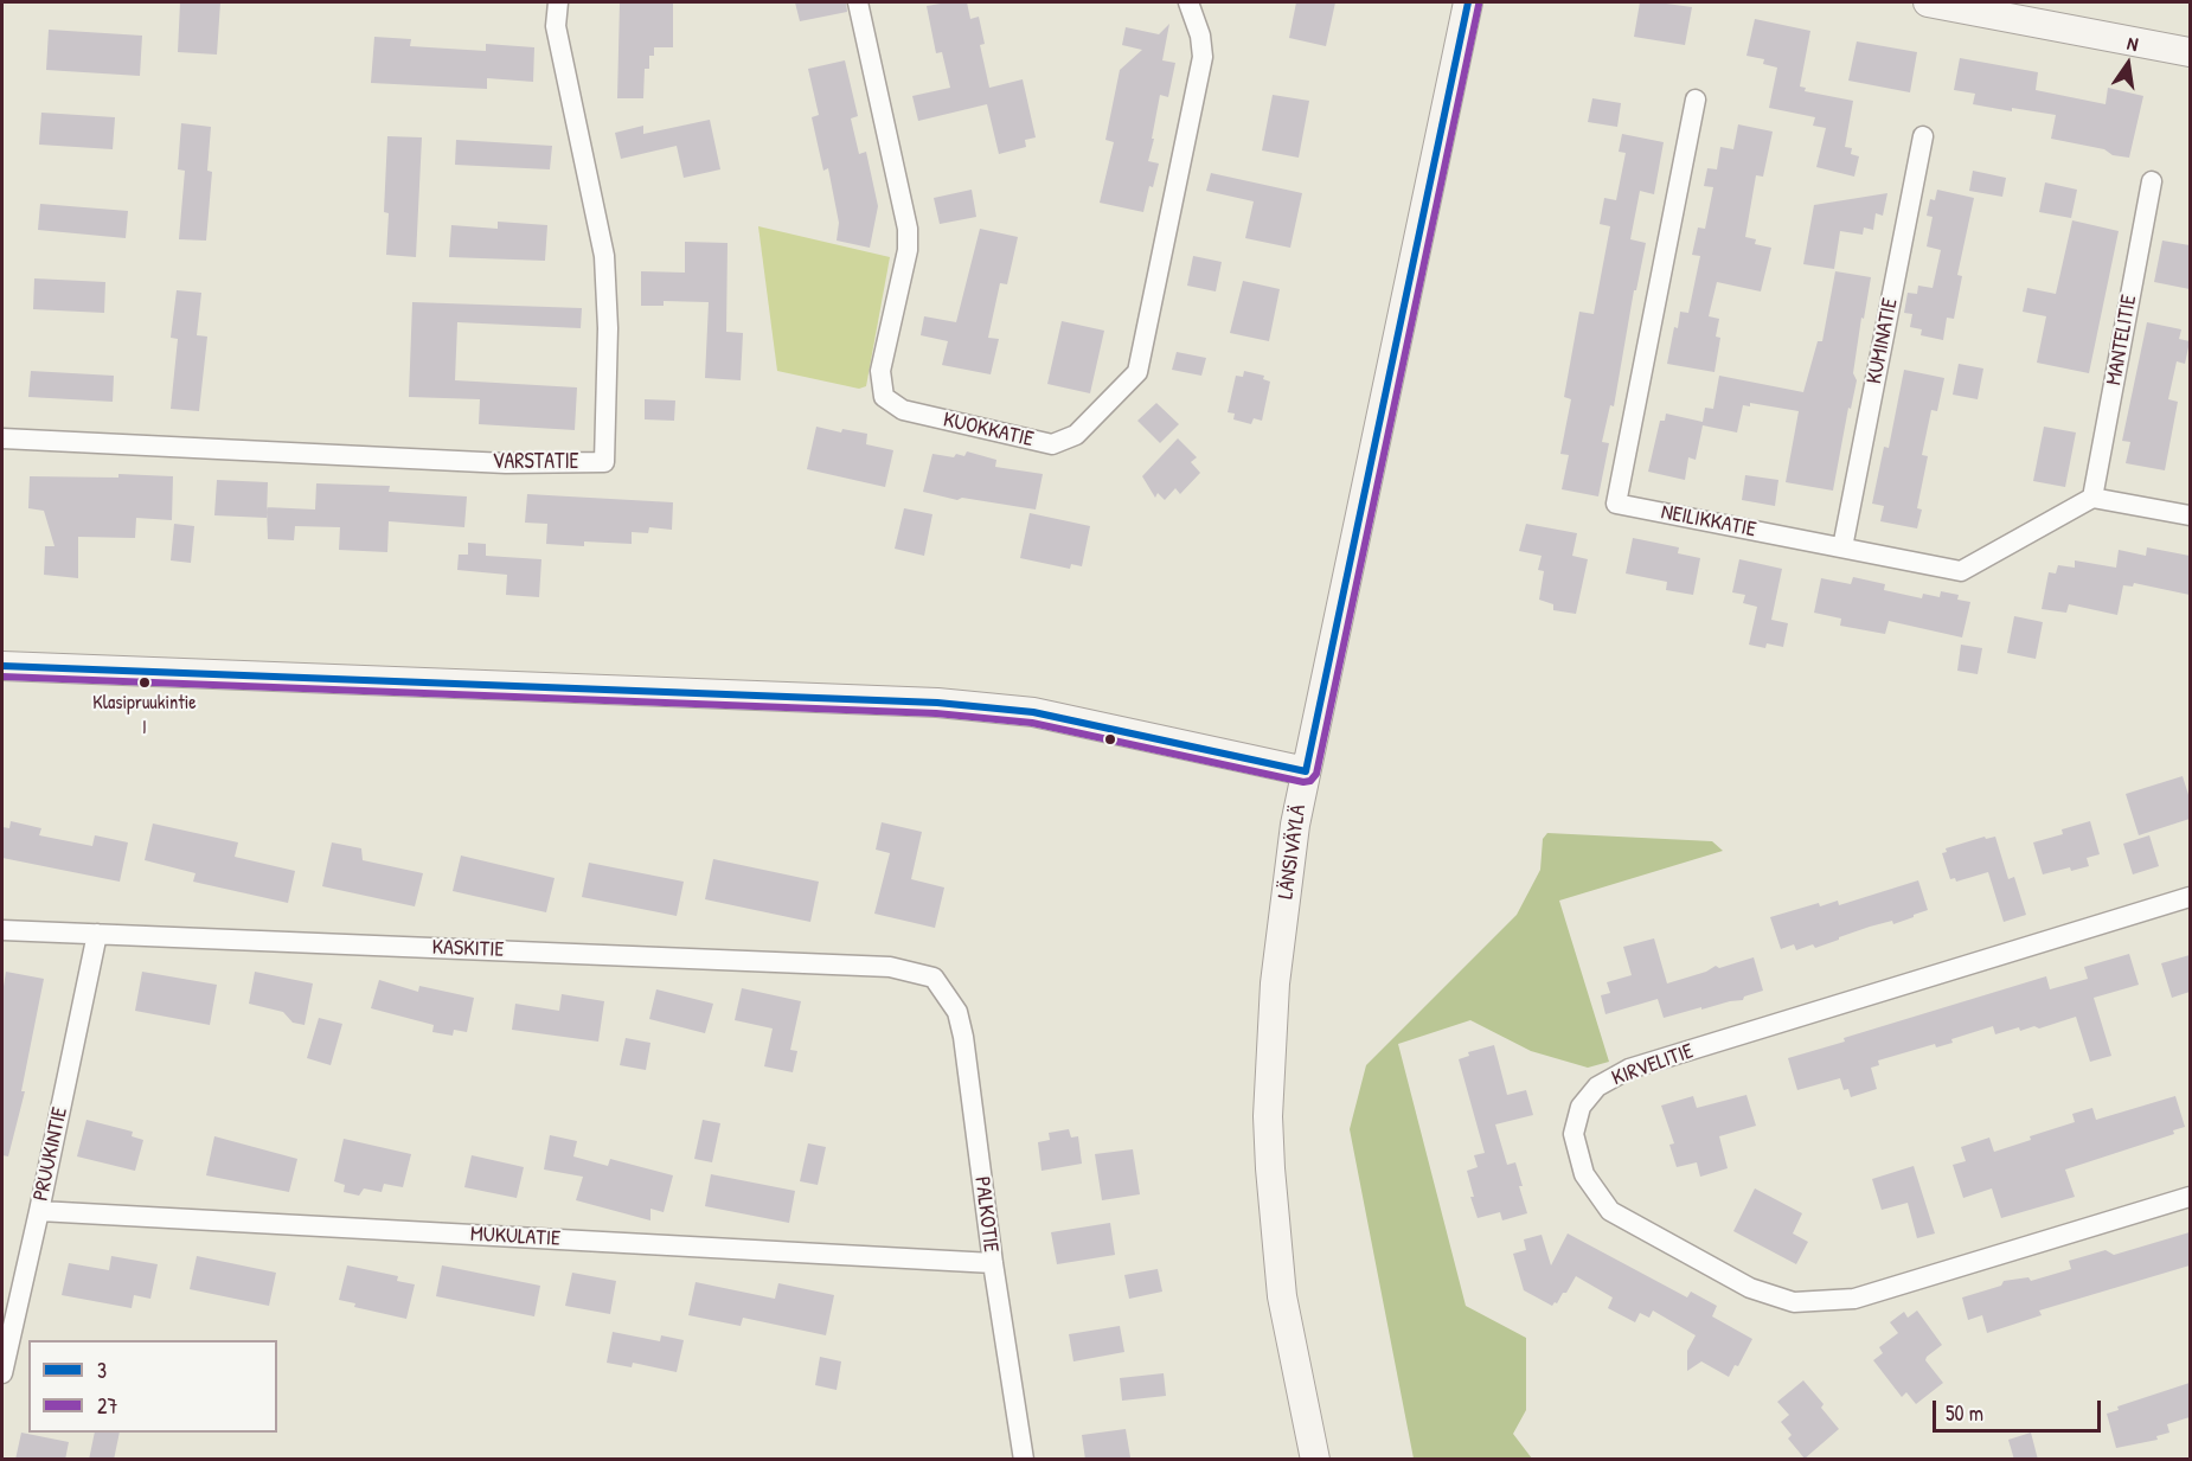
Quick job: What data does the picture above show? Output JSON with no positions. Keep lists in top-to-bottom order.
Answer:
{
  "streets": {
    "street": [
      "MANTELITIE",
      "KUMINATIE",
      "KUOKKATIE",
      "VARSTATIE",
      "NEILIKKATIE",
      "LÄNSIVÄYLÄ",
      "KASKITIE",
      "KIRVELITIE",
      "PRUUKINTIE",
      "PALKOTIE",
      "MUKULATIE"
    ]
  },
  "crossings": [
    ["MANTELITIE", "NEILIKKATIE"],
    ["KUMINATIE", "NEILIKKATIE"],
    ["KASKITIE", "PRUUKINTIE"],
    ["KASKITIE", "PALKOTIE"],
    ["PRUUKINTIE", "MUKULATIE"],
    ["PALKOTIE", "MUKULATIE"]
  ],
  "places": ["Klasipruukintie I"],
  "lines": ["transit line 3", "transit line 27"],
  "legend": ["3", "27"],
  "scale_bar": "50 m",
  "north": "top"
}
